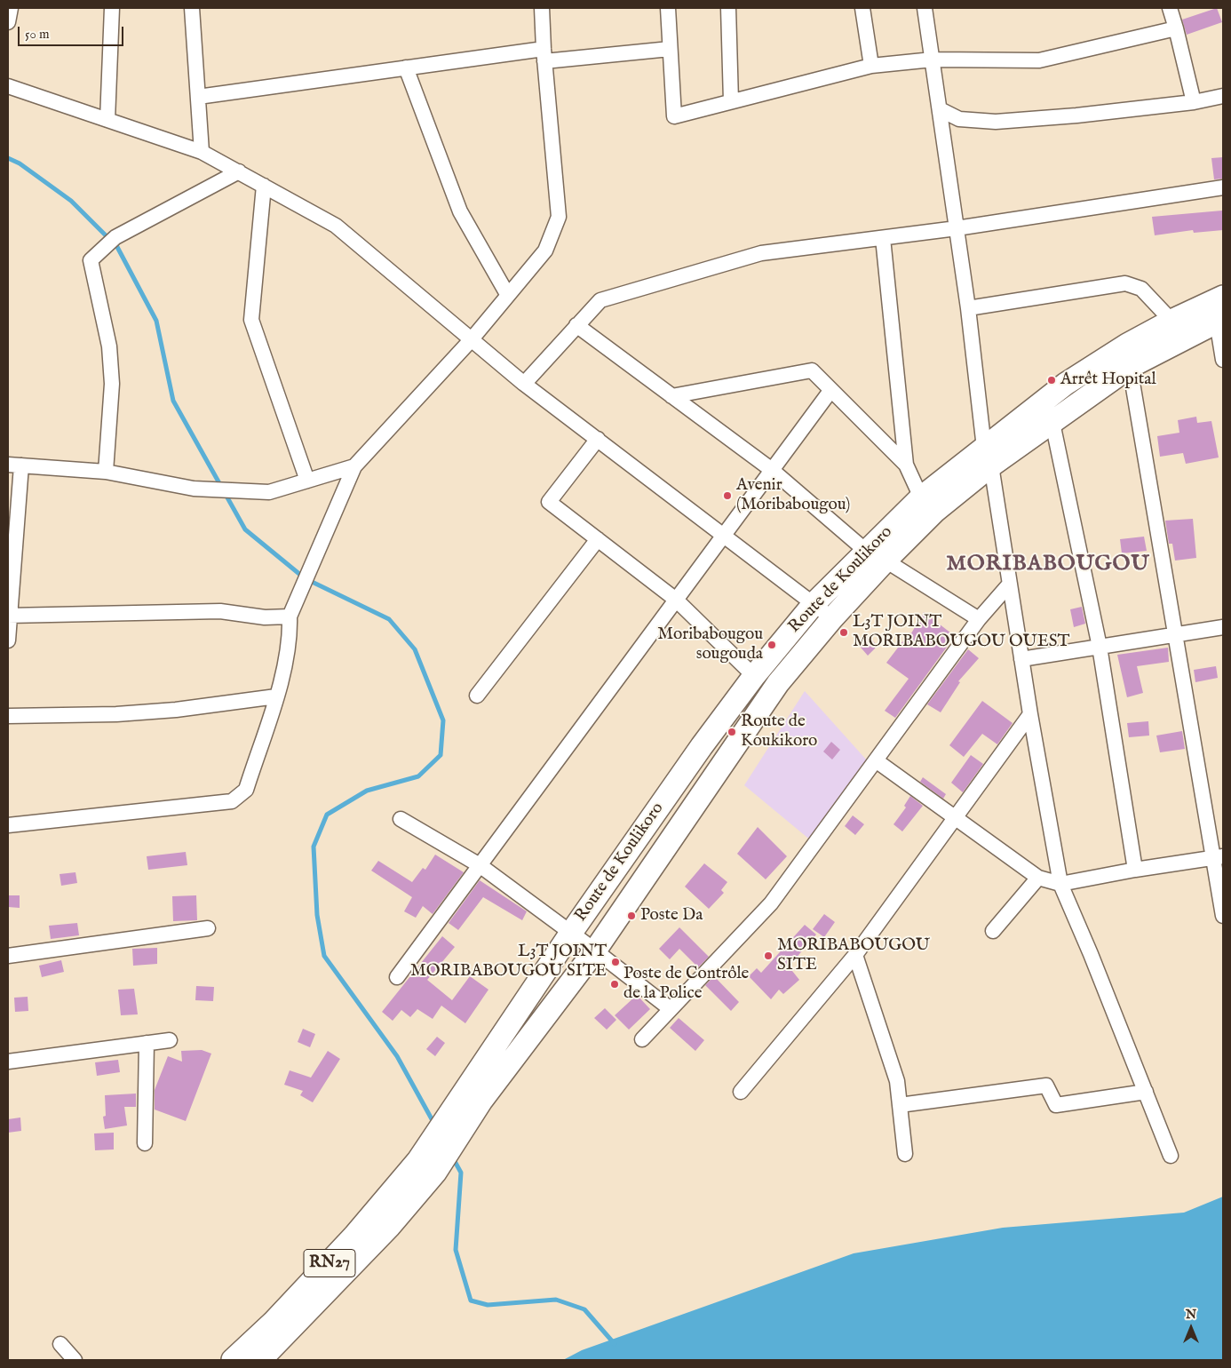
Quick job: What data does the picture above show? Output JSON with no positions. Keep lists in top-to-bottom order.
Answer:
{
  "streets": {
    "main road": ["Route de Koulikoro", "RN27"]
  },
  "crossings": [
    ["Route de Koulikoro", "RN27"]
  ],
  "districts": ["MORIBABOUGOU"],
  "places": [
    "Arrêt Hopital",
    "Avenir (Moribabougou)",
    "L3T JOINT MORIBABOUGOU OUEST",
    "Moribabougou sougouda",
    "Route de Koukikoro",
    "Poste Da",
    "MORIBABOUGOU SITE",
    "L3T JOINT MORIBABOUGOU SITE",
    "Poste de Contrôle de la Police"
  ],
  "scale_bar": "50 m",
  "north": "top"
}
